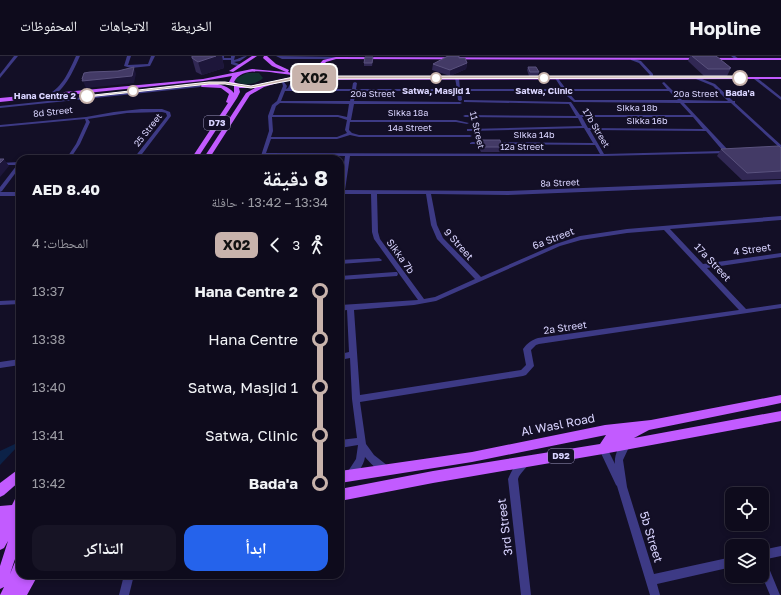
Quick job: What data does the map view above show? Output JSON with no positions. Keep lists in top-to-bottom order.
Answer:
{
  "streets": {
    "main road": ["D73", "Al Wasl Road", "D92"],
    "street": [
      "20a Street",
      "Sikka 18b",
      "8d Street",
      "Sikka 18a",
      "Sikka 16b",
      "14a Street",
      "17b Street",
      "25 Street",
      "11 Street",
      "Sikka 14b",
      "12a Street",
      "8a Street",
      "6a Street",
      "9 Street",
      "4 Street",
      "Sikka 7b",
      "17a Street",
      "2a Street",
      "3rd Street",
      "5b Street"
    ]
  },
  "crossings": [
    ["20a Street", "17b Street"],
    ["Sikka 18b", "17b Street"],
    ["Sikka 18b", "11 Street"],
    ["8d Street", "25 Street"],
    ["Sikka 18a", "11 Street"],
    ["Sikka 16b", "17b Street"],
    ["Sikka 16b", "11 Street"],
    ["14a Street", "11 Street"],
    ["17b Street", "Sikka 14b"],
    ["17b Street", "12a Street"],
    ["11 Street", "Sikka 14b"],
    ["11 Street", "12a Street"],
    ["8a Street", "9 Street"],
    ["8a Street", "Sikka 7b"],
    ["6a Street", "9 Street"],
    ["6a Street", "Sikka 7b"],
    ["6a Street", "17a Street"],
    ["4 Street", "17a Street"],
    ["17a Street", "2a Street"],
    ["D92", "3rd Street"],
    ["D92", "5b Street"]
  ],
  "places": [
    "Satwa, Masjid 1",
    "Satwa, Clinic",
    "Bada'a",
    "Hana Centre 2"
  ],
  "lines": ["bus line X02"],
  "page": {
    "header": "Hopline",
    "nav": ["الخريطة", "الاتجاهات", "المحفوظات"],
    "on_map": "X02",
    "heading": ["8 دقيقة", "13:34 – 13:42 · حافلة", "AED 8.40"],
    "legs": ["3", "X02", "المحطات: 4"],
    "list": [
      {
        "name": "Hana Centre 2",
        "value": "13:37"
      },
      {
        "name": "Hana Centre",
        "value": "13:38"
      },
      {
        "name": "Satwa, Masjid 1",
        "value": "13:40"
      },
      {
        "name": "Satwa, Clinic",
        "value": "13:41"
      },
      {
        "name": "Bada'a",
        "value": "13:42"
      }
    ],
    "buttons": ["ابدأ", "التذاكر"]
  }
}
